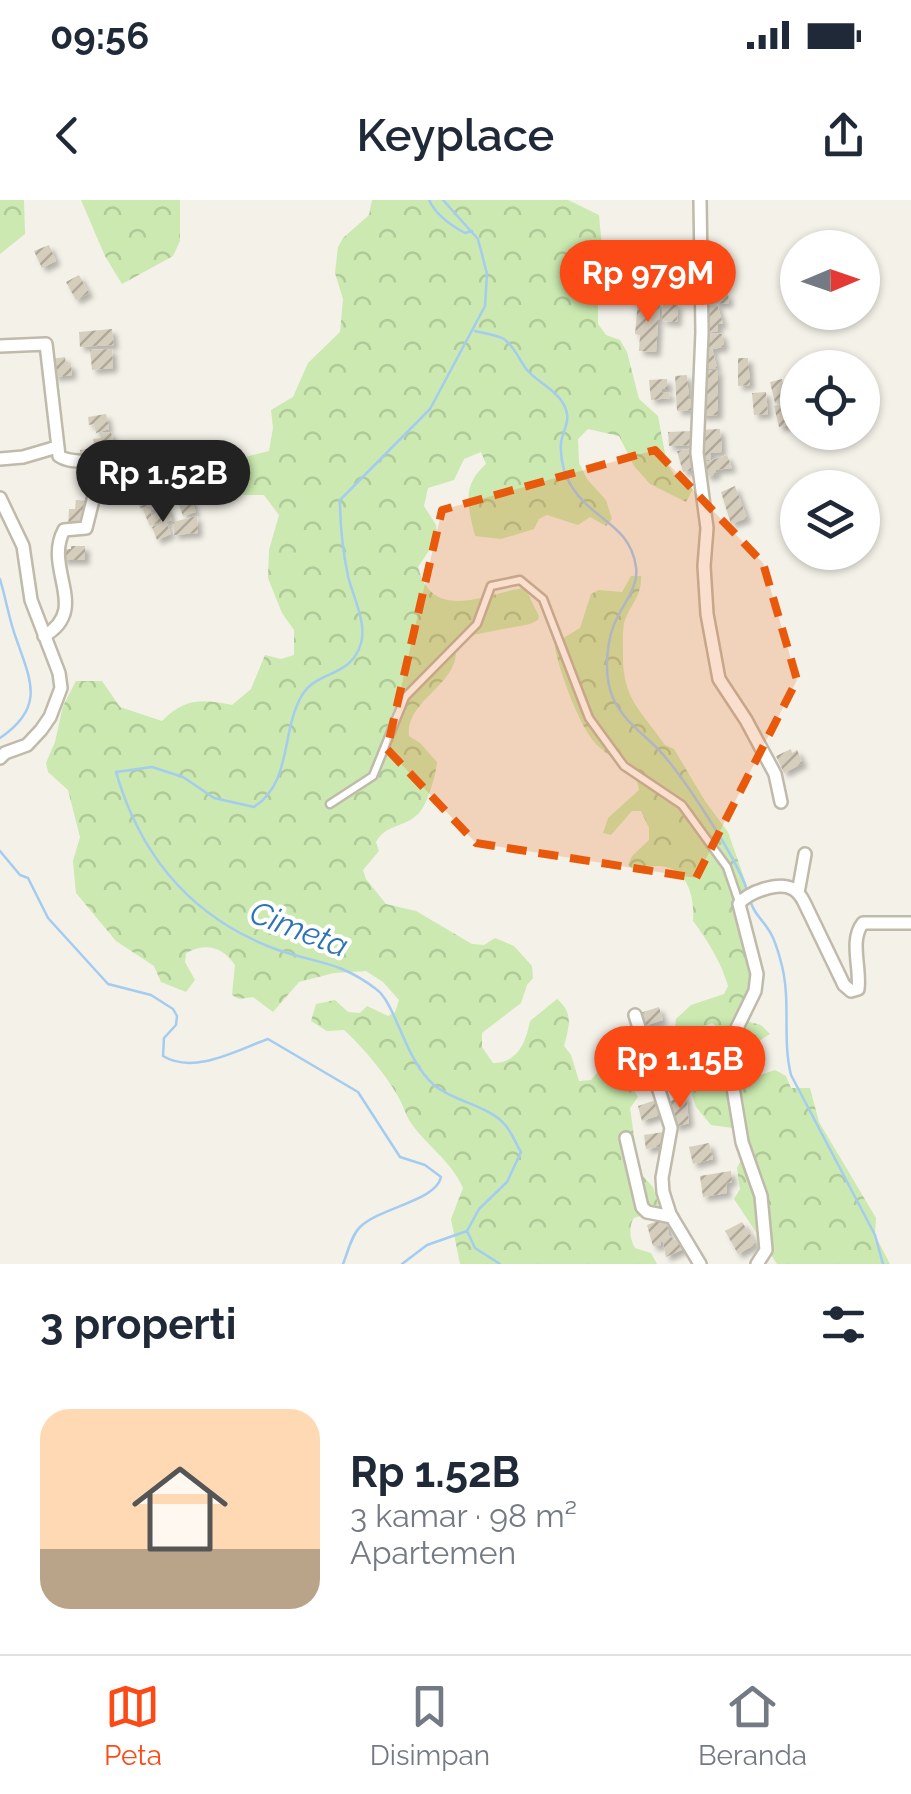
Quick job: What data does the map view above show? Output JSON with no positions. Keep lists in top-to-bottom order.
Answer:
{
  "water": ["Cimeta"],
  "north": "right",
  "page": {
    "status": "09:56",
    "header": "Keyplace",
    "price": ["Rp 979M", "Rp 1.52B", "Rp 1.15B"],
    "heading": "3 properti",
    "list": [
      {
        "name": "Rp 1.52B",
        "note": "3 kamar · 98 m² · Apartemen"
      }
    ],
    "tabs": ["Peta", "Disimpan", "Beranda"]
  }
}
